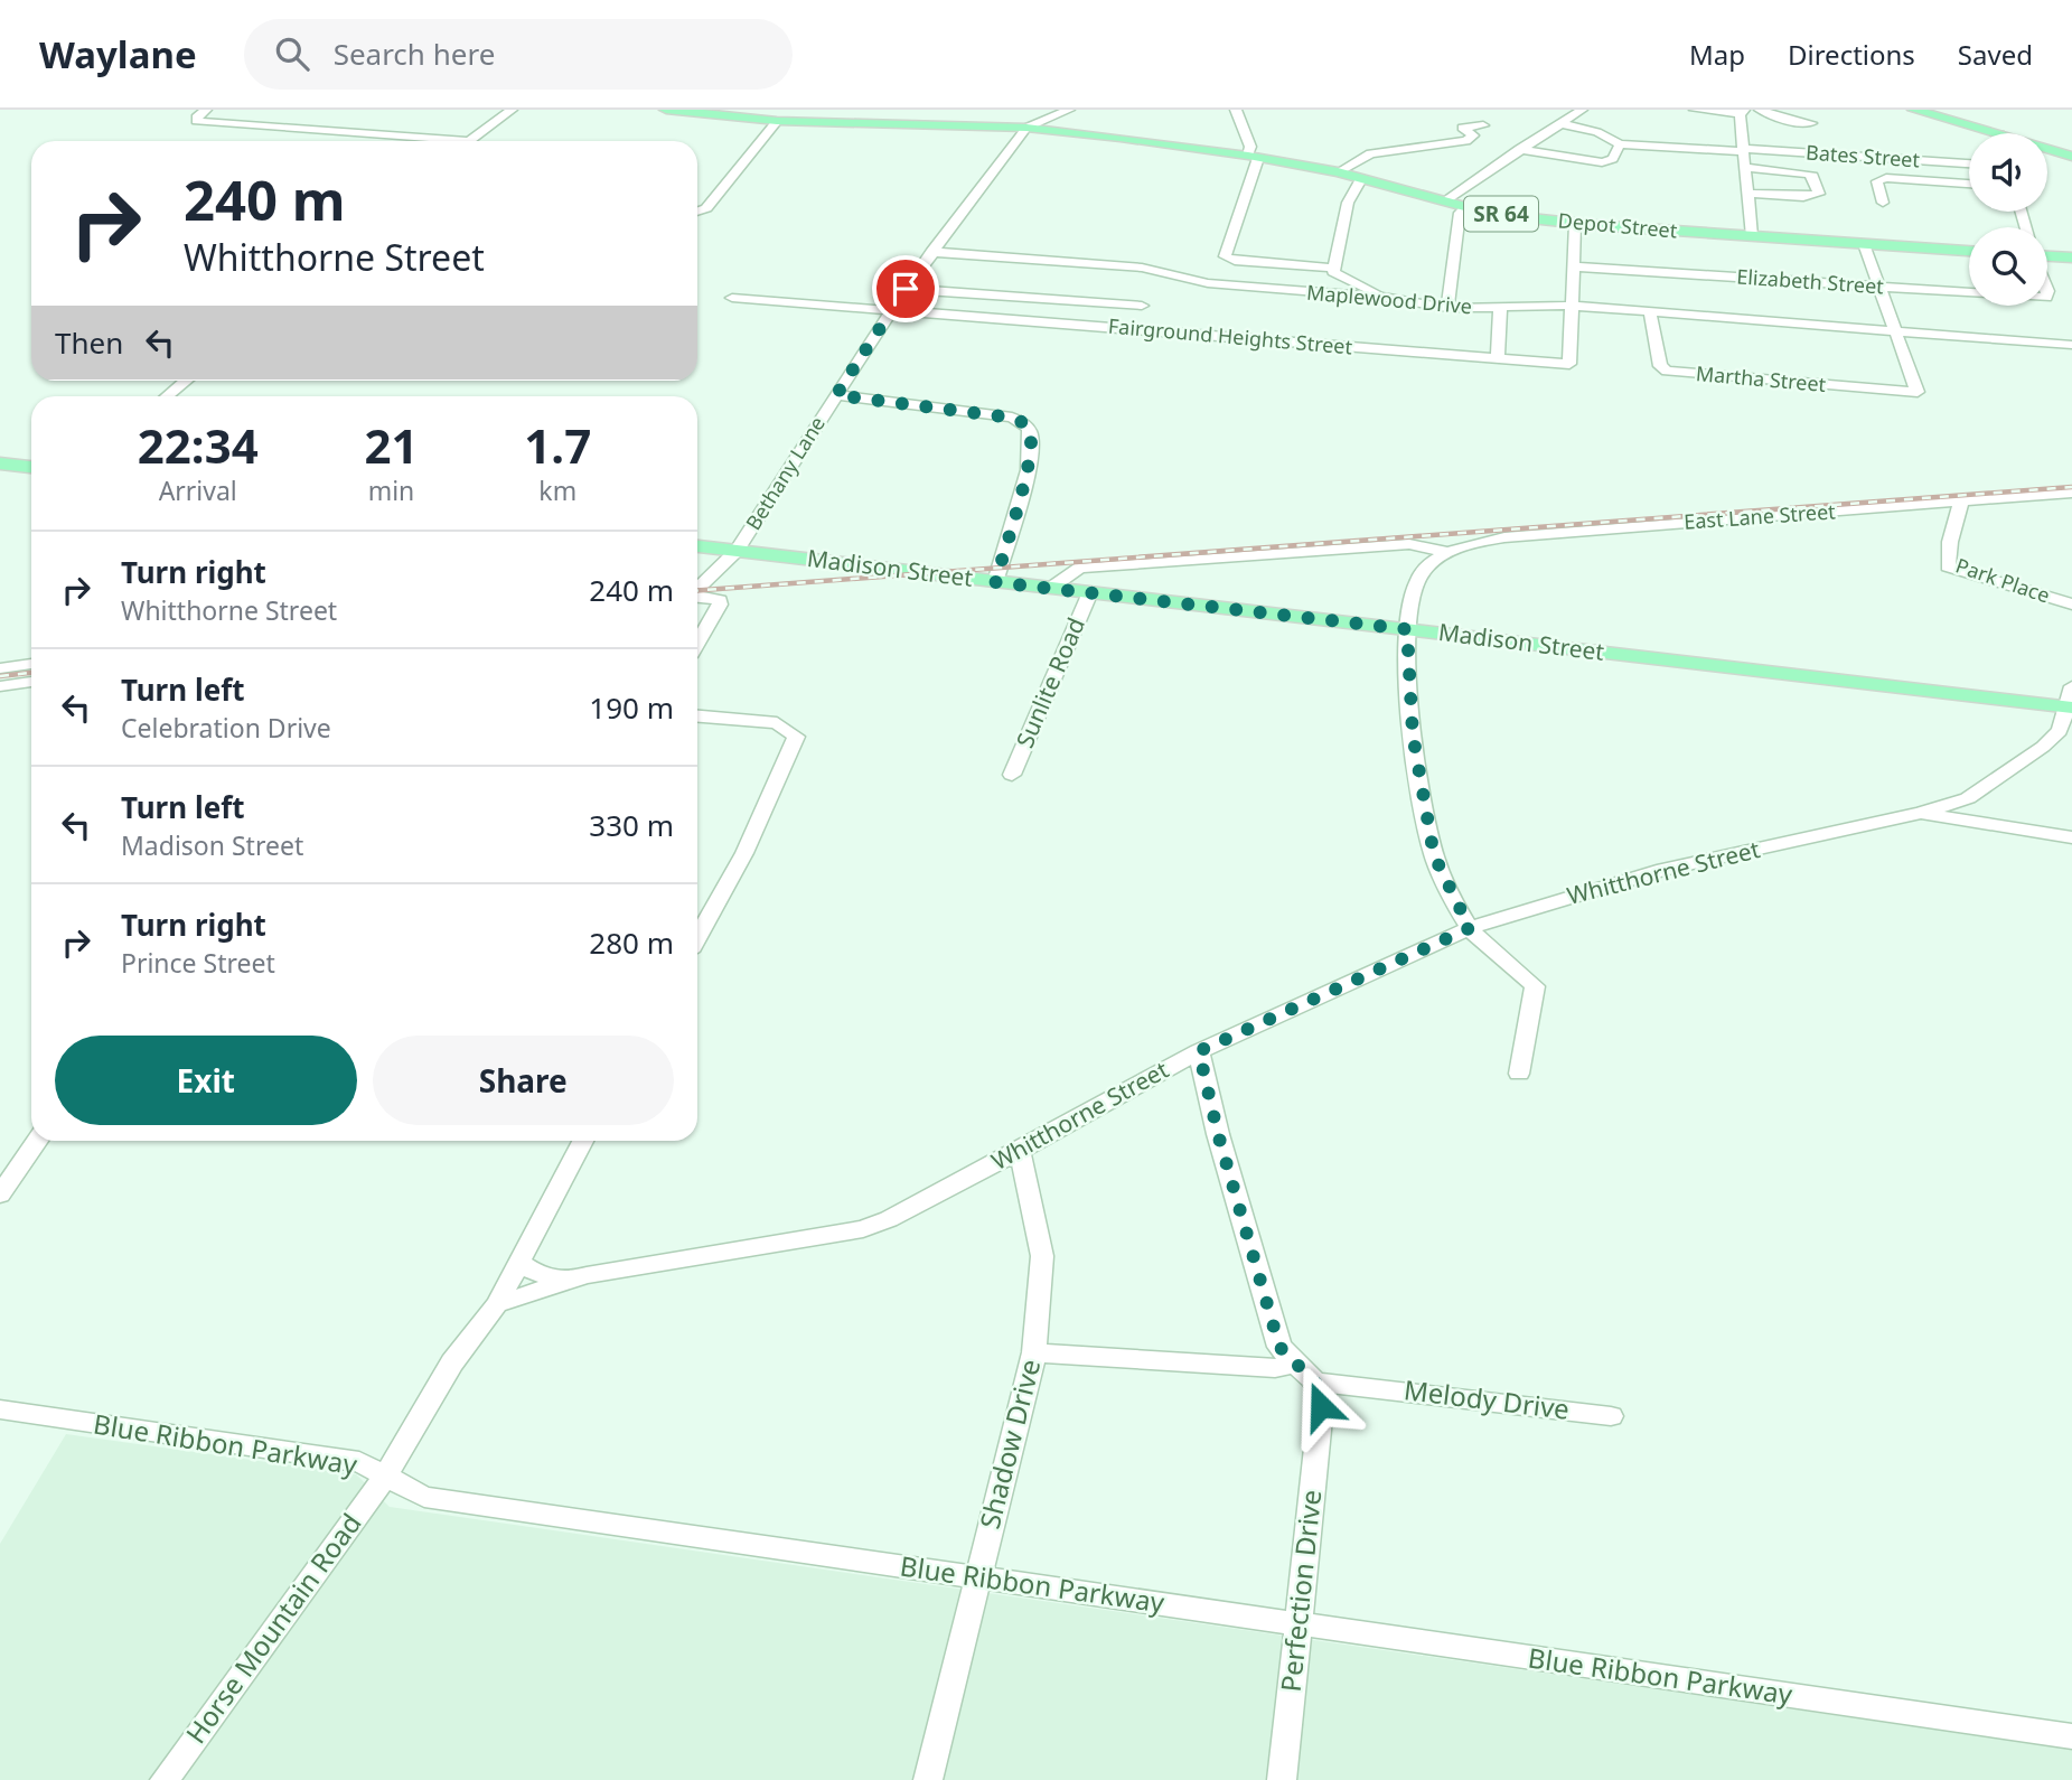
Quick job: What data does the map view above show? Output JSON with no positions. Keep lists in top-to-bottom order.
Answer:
{
  "streets": {
    "main road": ["SR 64", "Depot Street", "Madison Street"],
    "street": [
      "Bates Street",
      "Elizabeth Street",
      "Maplewood Drive",
      "Fairground Heights Street",
      "Martha Street",
      "Bethany Lane",
      "East Lane Street",
      "Park Place",
      "Sunlite Road",
      "Whitthorne Street",
      "Melody Drive",
      "Shadow Drive",
      "Blue Ribbon Parkway",
      "Perfection Drive",
      "Horse Mountain Road"
    ]
  },
  "crossings": [
    ["SR 64", "Depot Street"],
    ["SR 64", "Bethany Lane"],
    ["Depot Street", "Bethany Lane"],
    ["Maplewood Drive", "Fairground Heights Street"],
    ["Maplewood Drive", "Martha Street"],
    ["Maplewood Drive", "Bethany Lane"],
    ["Fairground Heights Street", "Bethany Lane"],
    ["Bethany Lane", "Madison Street"],
    ["East Lane Street", "Madison Street"],
    ["East Lane Street", "Park Place"],
    ["East Lane Street", "Whitthorne Street"],
    ["Madison Street", "Sunlite Road"],
    ["Madison Street", "Whitthorne Street"],
    ["Whitthorne Street", "Shadow Drive"],
    ["Melody Drive", "Perfection Drive"],
    ["Shadow Drive", "Blue Ribbon Parkway"],
    ["Blue Ribbon Parkway", "Perfection Drive"],
    ["Blue Ribbon Parkway", "Horse Mountain Road"]
  ],
  "page": {
    "header": "Waylane",
    "search": "Search here",
    "nav": ["Map", "Directions", "Saved"],
    "turn": ["240 m", "Whitthorne Street"],
    "then": "Then",
    "eta": [
      "22:34",
      "Arrival",
      "21",
      "min",
      "1.7",
      "km"
    ],
    "list": [
      {
        "name": "Turn right",
        "note": "Whitthorne Street",
        "value": "240 m"
      },
      {
        "name": "Turn left",
        "note": "Celebration Drive",
        "value": "190 m"
      },
      {
        "name": "Turn left",
        "note": "Madison Street",
        "value": "330 m"
      },
      {
        "name": "Turn right",
        "note": "Prince Street",
        "value": "280 m"
      }
    ],
    "buttons": ["Exit", "Share"]
  }
}
